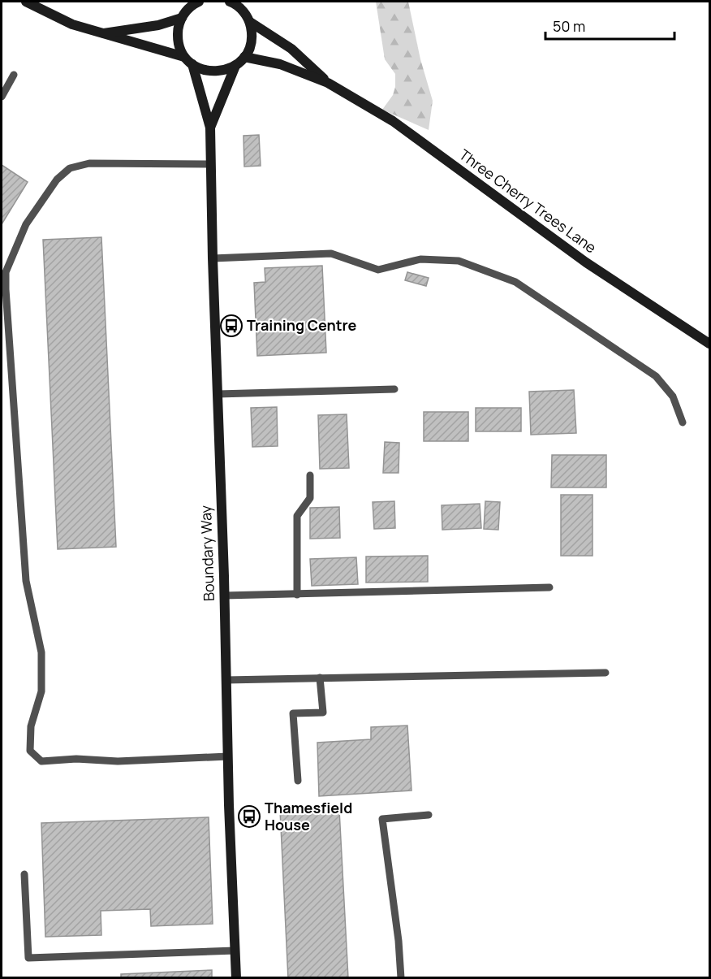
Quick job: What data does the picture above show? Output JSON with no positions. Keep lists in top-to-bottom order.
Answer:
{
  "streets": {
    "street": ["Three Cherry Trees Lane", "Boundary Way"]
  },
  "places": {
    "bus stop": ["Training Centre", "Thamesfield House"]
  },
  "scale_bar": "50 m"
}
